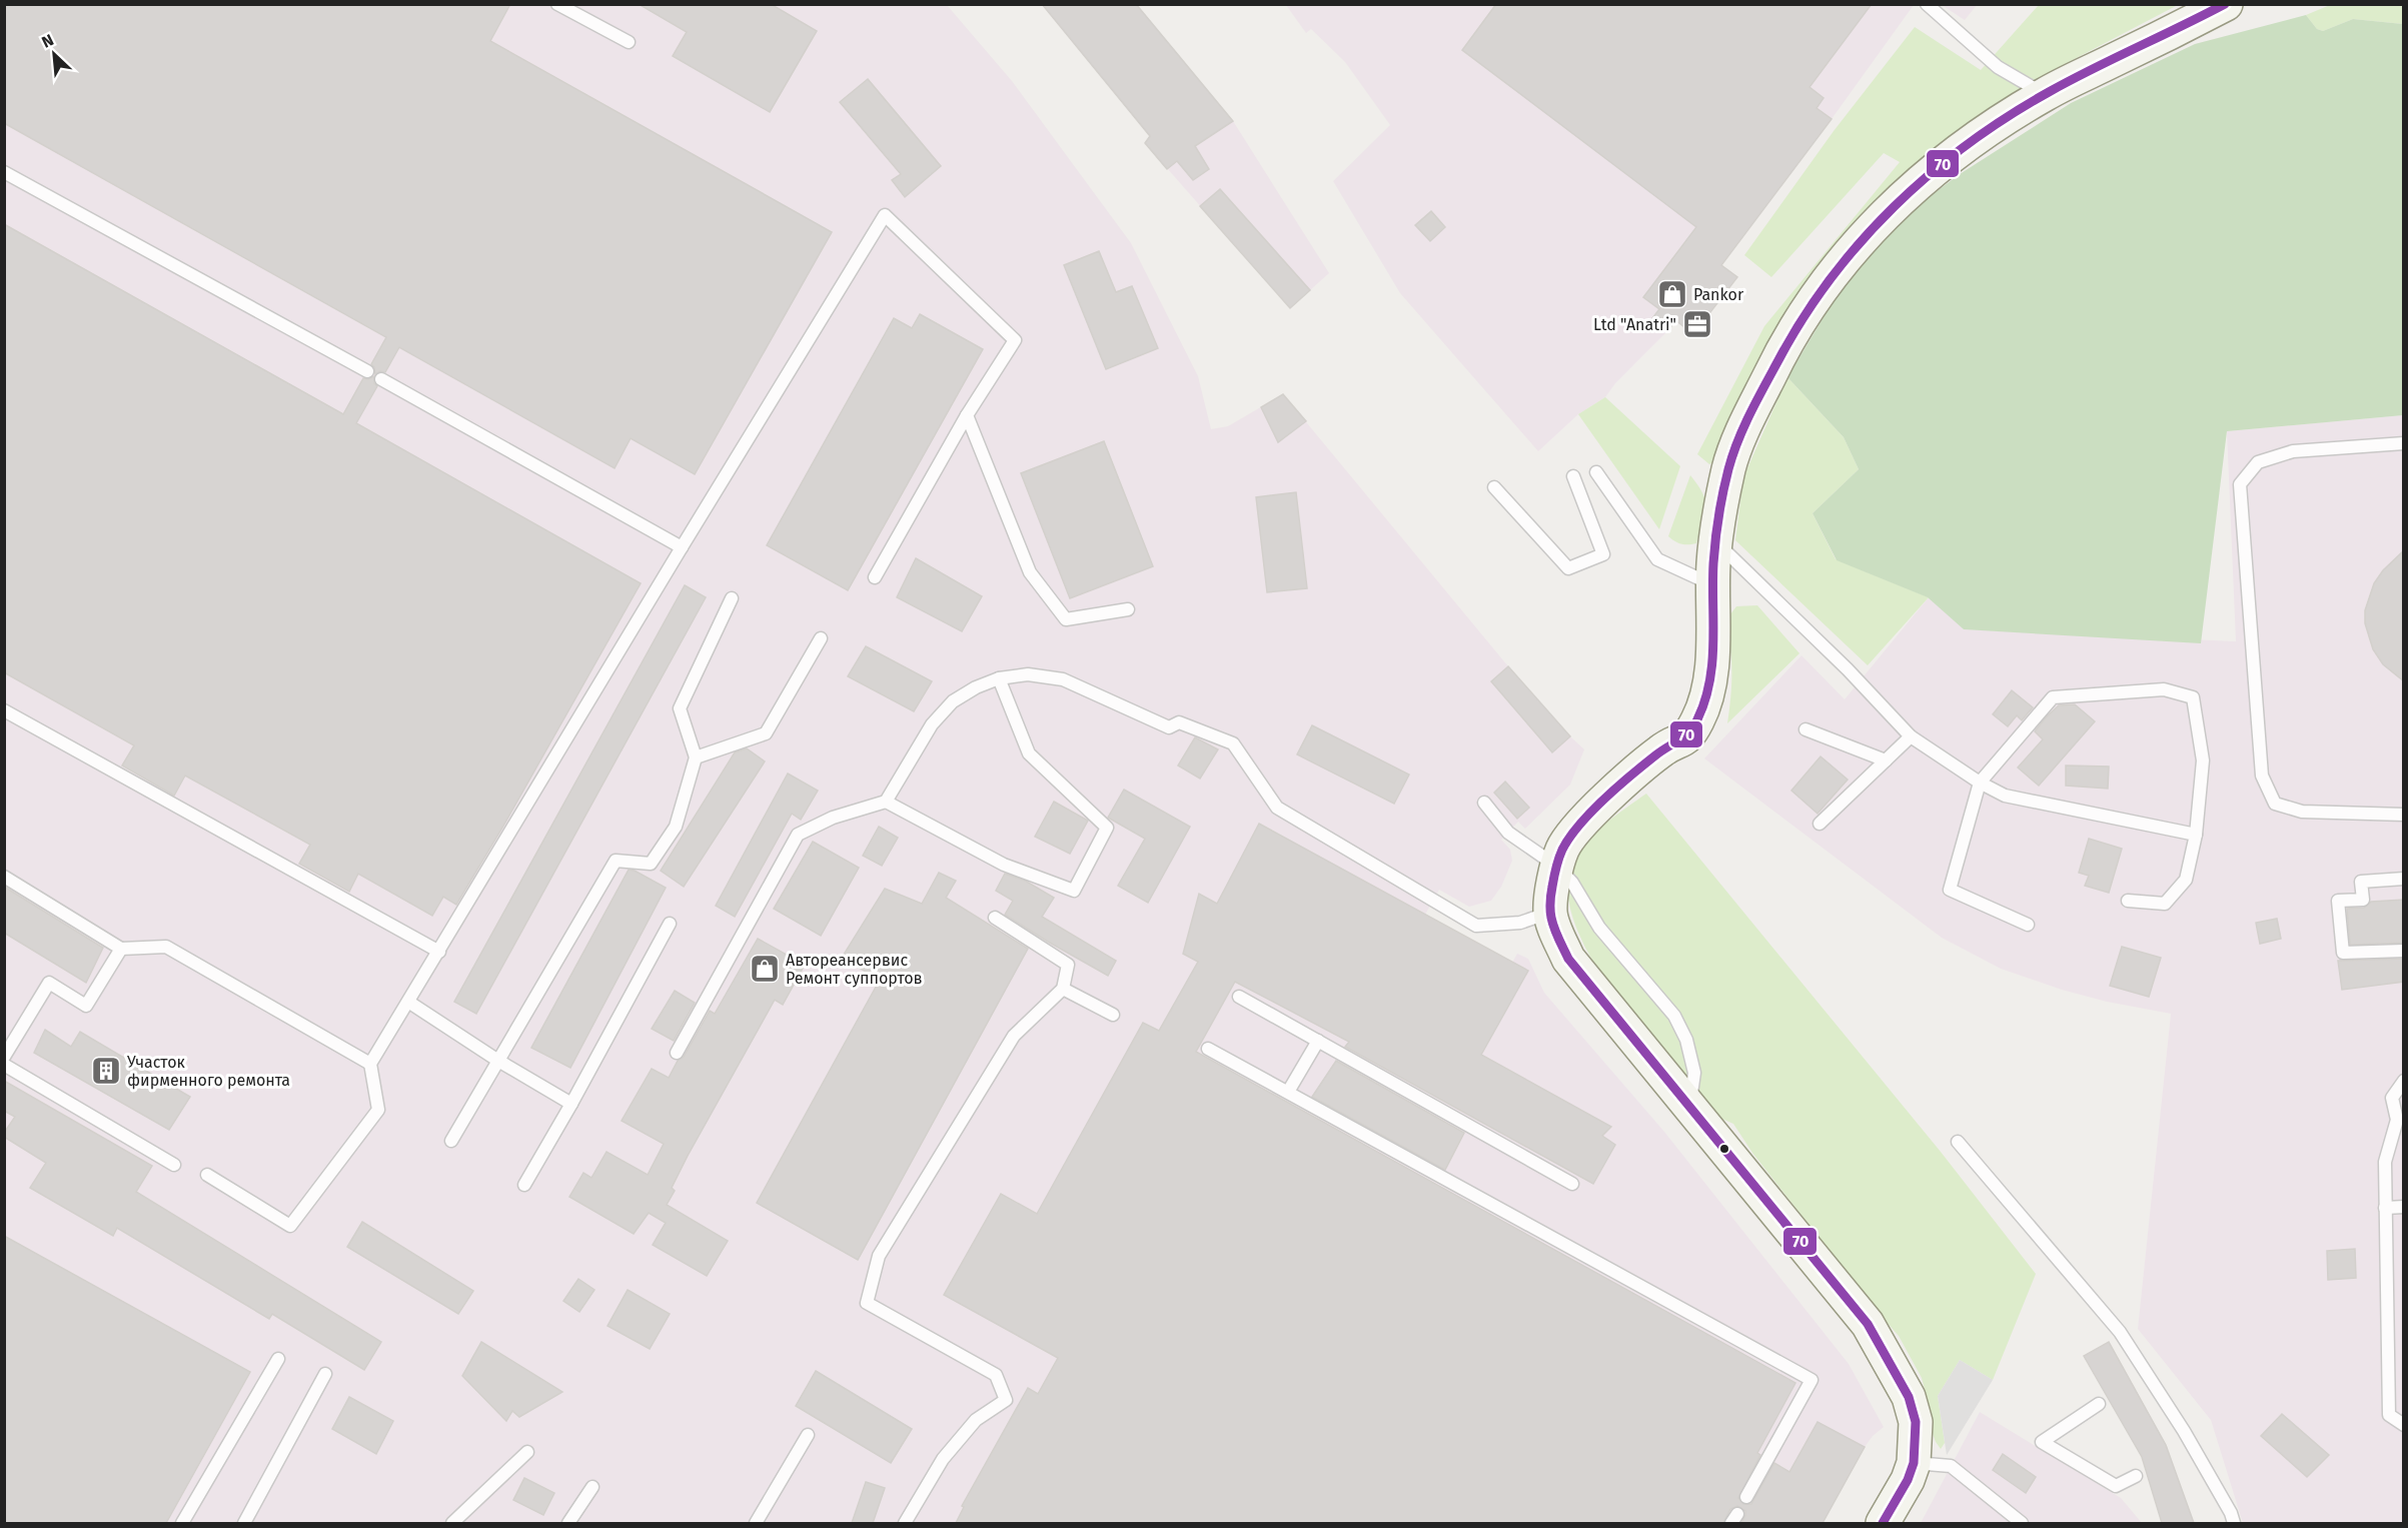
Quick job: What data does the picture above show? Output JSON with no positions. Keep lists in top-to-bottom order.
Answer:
{
  "places": {
    "shop": ["Pankor", "Автореансервис Ремонт суппортов"],
    "office": ["Ltd \"Anatri\""],
    "building": ["Участок фирменного ремонта"]
  },
  "lines": ["transit line 70"],
  "north": "top left"
}
